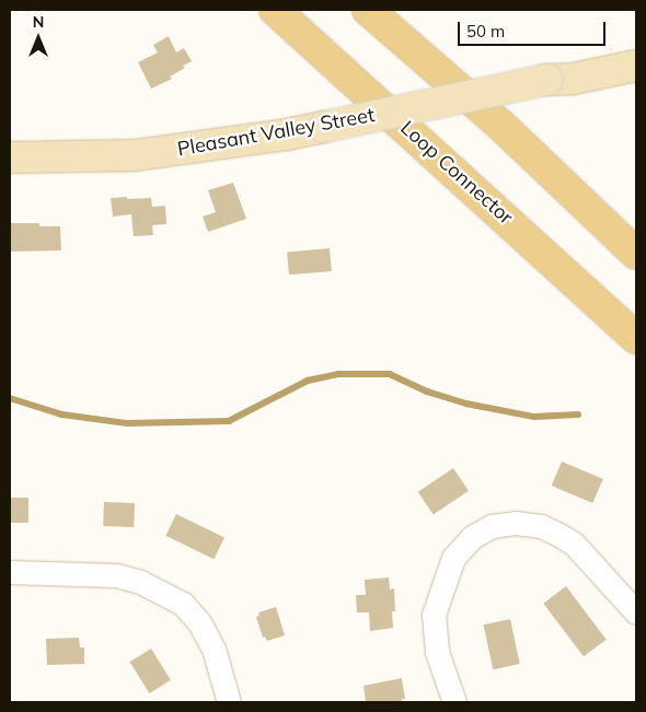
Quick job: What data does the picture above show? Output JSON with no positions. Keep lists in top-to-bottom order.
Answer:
{
  "streets": {
    "highway": ["Loop Connector"],
    "main road": ["Pleasant Valley Street"]
  },
  "scale_bar": "50 m",
  "north": "top"
}
